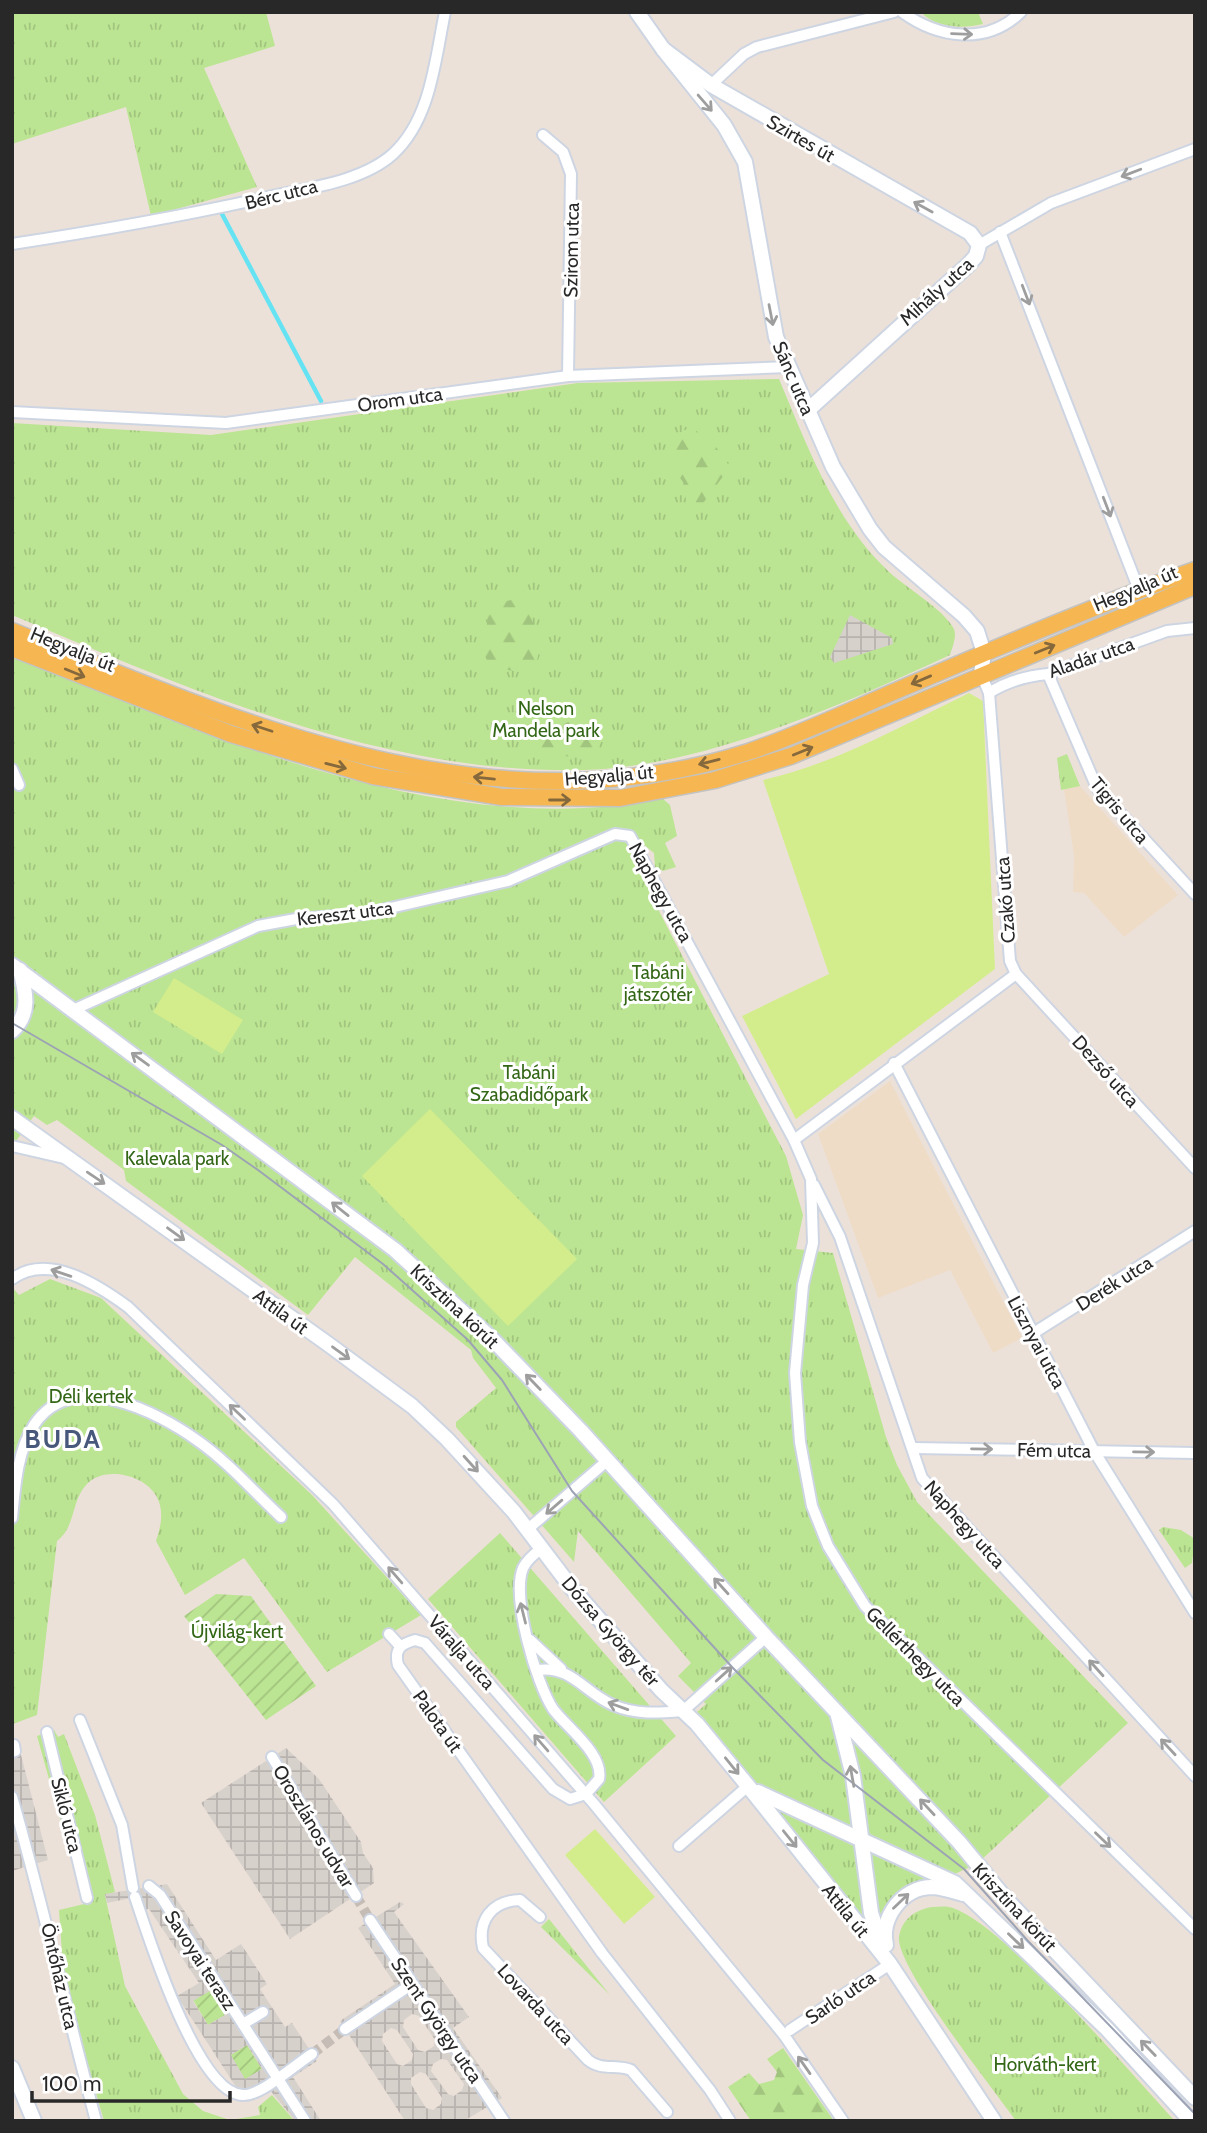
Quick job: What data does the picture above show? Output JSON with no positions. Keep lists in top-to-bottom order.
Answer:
{
  "streets": {
    "main road": [
      "Szirtes út",
      "Mihály utca",
      "Sánc utca",
      "Hegyalja út",
      "Krisztina körút",
      "Attila út",
      "Dózsa György tér"
    ],
    "street": [
      "Bérc utca",
      "Szirom utca",
      "Orom utca",
      "Aladár utca",
      "Tigris utca",
      "Naphegy utca",
      "Czakó utca",
      "Kereszt utca",
      "Dezső utca",
      "Derék utca",
      "Lisznyai utca",
      "Fém utca",
      "Váralja utca",
      "Gellérthegy utca",
      "Palota út",
      "Sikló utca",
      "Oroszlános udvar",
      "Savoyai terasz",
      "Öntőház utca",
      "Sarló utca",
      "Lovarda utca",
      "Szent György utca"
    ]
  },
  "crossings": [
    ["Szirtes út", "Mihály utca"],
    ["Szirtes út", "Sánc utca"],
    ["Szirom utca", "Orom utca"],
    ["Mihály utca", "Sánc utca"],
    ["Sánc utca", "Orom utca"],
    ["Sánc utca", "Hegyalja út"],
    ["Hegyalja út", "Czakó utca"],
    ["Aladár utca", "Tigris utca"],
    ["Aladár utca", "Czakó utca"],
    ["Naphegy utca", "Kereszt utca"],
    ["Naphegy utca", "Fém utca"],
    ["Naphegy utca", "Gellérthegy utca"],
    ["Czakó utca", "Dezső utca"],
    ["Kereszt utca", "Krisztina körút"],
    ["Derék utca", "Lisznyai utca"],
    ["Krisztina körút", "Attila út"],
    ["Krisztina körút", "Sarló utca"],
    ["Attila út", "Dózsa György tér"],
    ["Attila út", "Sarló utca"],
    ["Lisznyai utca", "Fém utca"],
    ["Váralja utca", "Palota út"]
  ],
  "one_way": [
    "Szirtes út",
    "Mihály utca",
    "Sánc utca",
    "Naphegy utca",
    "Attila út",
    "Fém utca",
    "Váralja utca",
    "Gellérthegy utca"
  ],
  "districts": ["BUDA"],
  "parks": [
    "Nelson Mandela park",
    "Tabáni játszótér",
    "Tabáni Szabadidőpark",
    "Kalevala park",
    "Déli kertek",
    "Újvilág-kert",
    "Horváth-kert"
  ],
  "scale_bar": "100 m"
}
